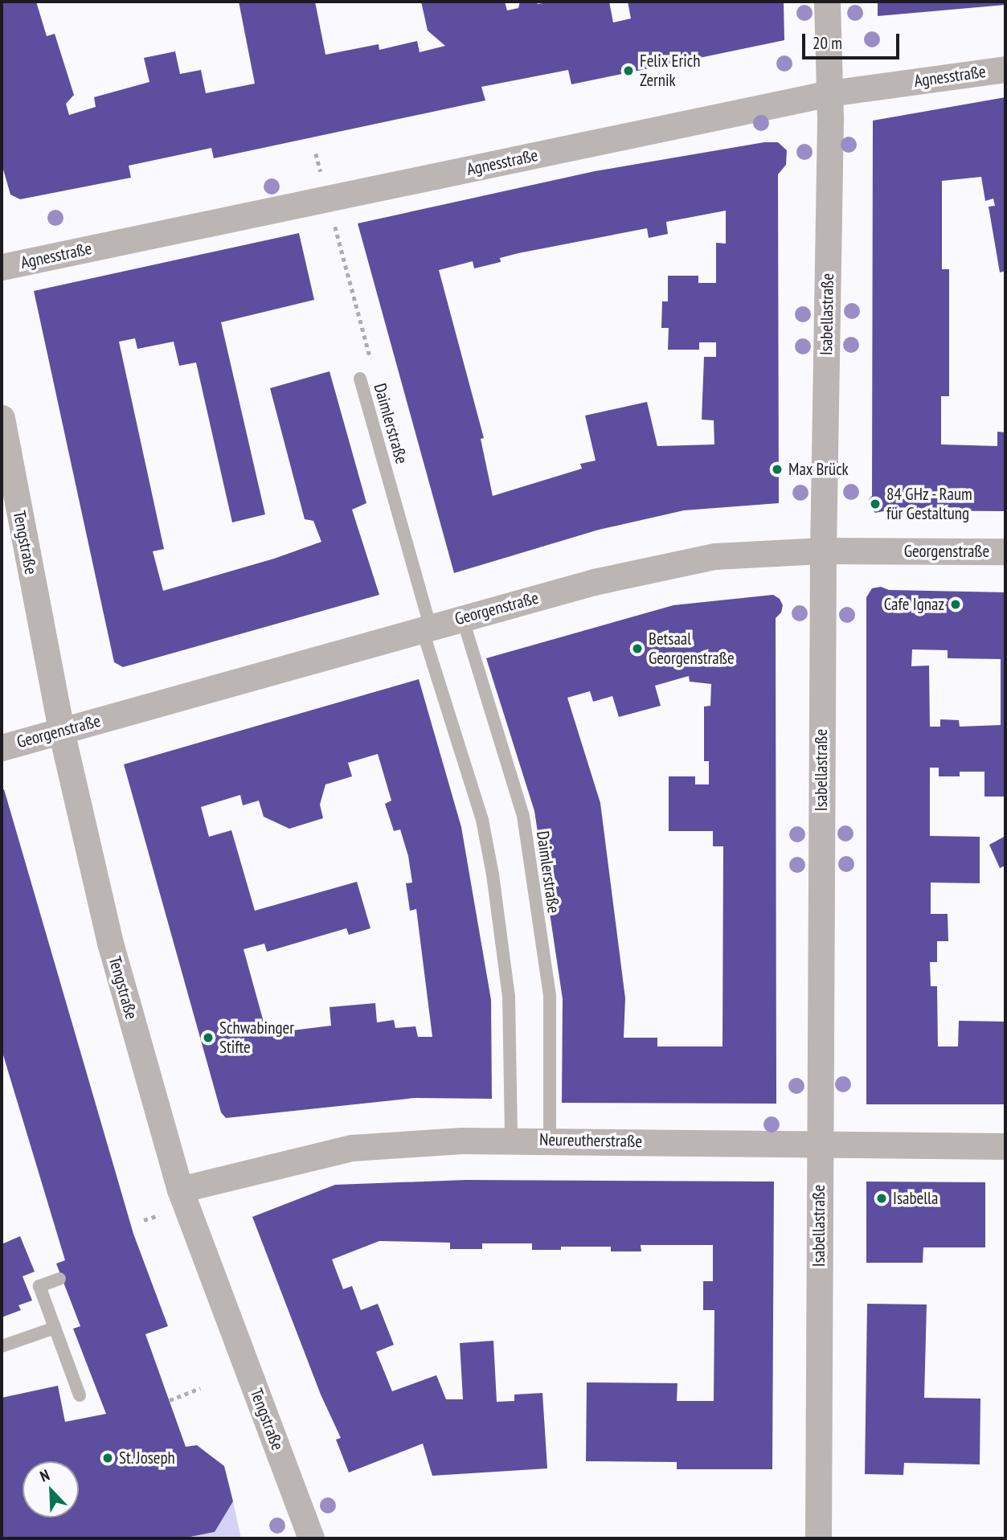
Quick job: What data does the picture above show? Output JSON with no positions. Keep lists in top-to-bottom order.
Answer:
{
  "streets": {
    "street": [
      "Agnesstraße",
      "Isabellastraße",
      "Tengstraße",
      "Georgenstraße",
      "Neureutherstraße"
    ],
    "lane": ["Daimlerstraße"]
  },
  "crossings": [
    ["Agnesstraße", "Isabellastraße"],
    ["Agnesstraße", "Daimlerstraße"],
    ["Isabellastraße", "Georgenstraße"],
    ["Isabellastraße", "Neureutherstraße"],
    ["Daimlerstraße", "Georgenstraße"],
    ["Daimlerstraße", "Neureutherstraße"],
    ["Tengstraße", "Georgenstraße"],
    ["Tengstraße", "Neureutherstraße"]
  ],
  "places": [
    "Felix Erich Zernik",
    "Max Brück",
    "84 GHz - Raum für Gestaltung",
    "Cafe Ignaz",
    "Betsaal Georgenstraße",
    "Schwabinger Stifte",
    "Isabella",
    "St. Joseph"
  ],
  "scale_bar": "20 m",
  "north": "top left"
}
